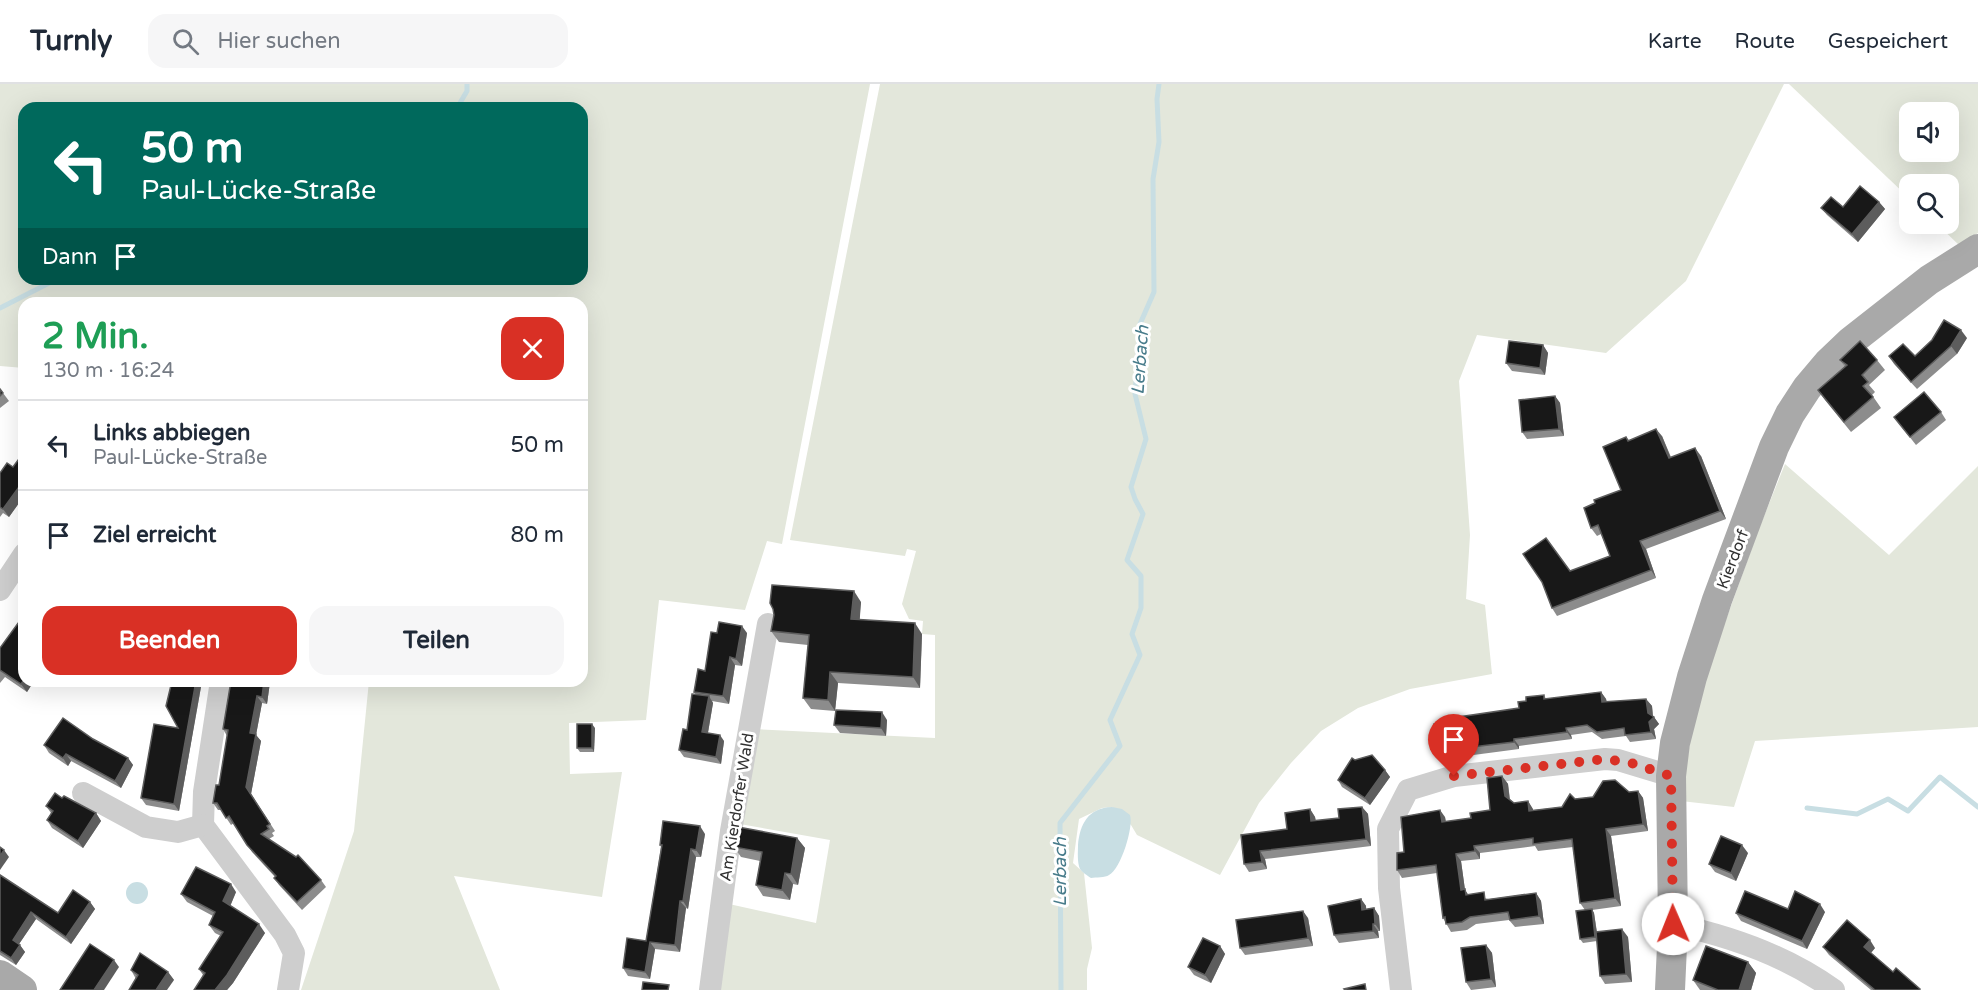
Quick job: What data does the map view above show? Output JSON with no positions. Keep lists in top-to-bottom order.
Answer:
{
  "streets": {
    "main road": ["Kierdorf"],
    "street": ["Am Kierdorfer Wald"]
  },
  "water": ["Lerbach"],
  "page": {
    "header": "Turnly",
    "search": "Hier suchen",
    "nav": ["Karte", "Route", "Gespeichert"],
    "turn": ["50 m", "Paul-Lücke-Straße"],
    "then": "Dann",
    "heading": ["2 Min.", "130 m · 16:24"],
    "list": [
      {
        "name": "Links abbiegen",
        "note": "Paul-Lücke-Straße",
        "value": "50 m"
      },
      {
        "name": "Ziel erreicht",
        "value": "80 m"
      }
    ],
    "buttons": ["Beenden", "Teilen"]
  }
}
